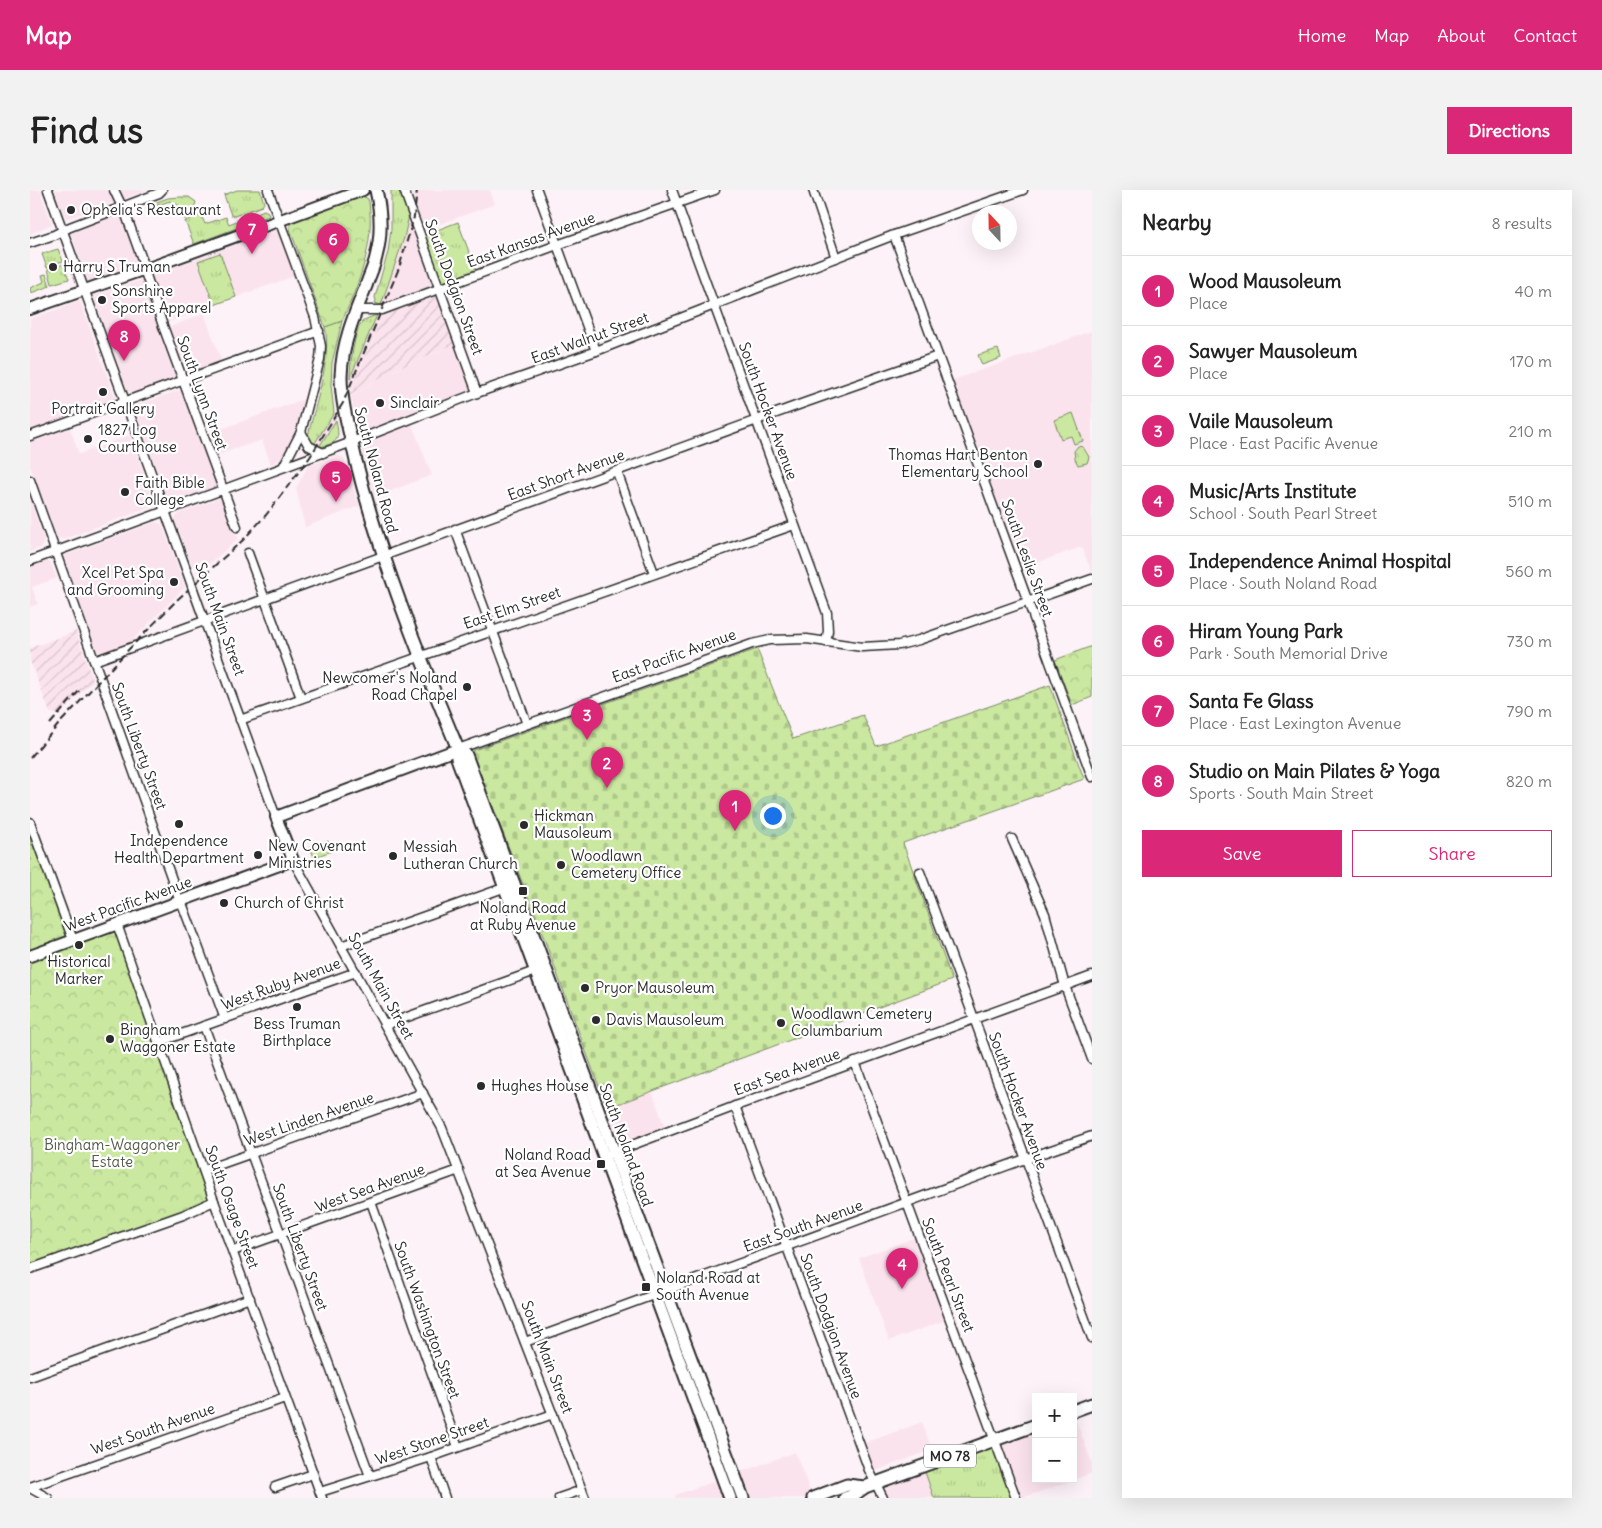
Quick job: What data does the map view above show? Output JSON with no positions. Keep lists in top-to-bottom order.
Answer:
{
  "streets": {
    "main road": ["South Noland Road", "MO 78"],
    "street": [
      "East Kansas Avenue",
      "South Dodgion Street",
      "East Walnut Street",
      "South Lynn Street",
      "South Hocker Avenue",
      "East Short Avenue",
      "South Leslie Street",
      "East Elm Street",
      "South Main Street",
      "East Pacific Avenue",
      "South Liberty Street",
      "West Pacific Avenue",
      "West Ruby Avenue",
      "East Sea Avenue",
      "West Linden Avenue",
      "West Sea Avenue",
      "South Osage Street",
      "East South Avenue",
      "South Pearl Street",
      "South Washington Street",
      "South Dodgion Avenue",
      "West South Avenue",
      "West Stone Street"
    ]
  },
  "crossings": [
    ["East Kansas Avenue", "South Dodgion Street"],
    ["East Kansas Avenue", "South Hocker Avenue"],
    ["East Kansas Avenue", "South Noland Road"],
    ["South Dodgion Street", "East Walnut Street"],
    ["East Walnut Street", "South Lynn Street"],
    ["East Walnut Street", "South Hocker Avenue"],
    ["East Walnut Street", "South Noland Road"],
    ["East Walnut Street", "South Leslie Street"],
    ["East Walnut Street", "South Main Street"],
    ["East Walnut Street", "South Liberty Street"],
    ["South Hocker Avenue", "East Short Avenue"],
    ["South Hocker Avenue", "East Elm Street"],
    ["South Hocker Avenue", "East Pacific Avenue"],
    ["South Hocker Avenue", "East Sea Avenue"],
    ["South Hocker Avenue", "East South Avenue"],
    ["South Noland Road", "East Short Avenue"],
    ["South Noland Road", "East Elm Street"],
    ["South Noland Road", "East Pacific Avenue"],
    ["South Noland Road", "East Sea Avenue"],
    ["South Noland Road", "East South Avenue"],
    ["East Short Avenue", "South Leslie Street"],
    ["East Short Avenue", "South Main Street"],
    ["East Short Avenue", "South Liberty Street"],
    ["South Leslie Street", "East Pacific Avenue"],
    ["East Elm Street", "South Main Street"],
    ["South Main Street", "East Pacific Avenue"],
    ["South Main Street", "West Pacific Avenue"],
    ["South Main Street", "West Ruby Avenue"],
    ["South Main Street", "West Linden Avenue"],
    ["South Main Street", "West Sea Avenue"],
    ["South Main Street", "East South Avenue"],
    ["South Main Street", "West Stone Street"],
    ["South Liberty Street", "West Pacific Avenue"],
    ["South Liberty Street", "West Ruby Avenue"],
    ["South Liberty Street", "West Linden Avenue"],
    ["South Liberty Street", "West Sea Avenue"],
    ["South Liberty Street", "West Stone Street"],
    ["West Pacific Avenue", "South Osage Street"],
    ["West Ruby Avenue", "South Osage Street"],
    ["East Sea Avenue", "South Pearl Street"],
    ["East Sea Avenue", "South Dodgion Avenue"],
    ["West Linden Avenue", "South Osage Street"],
    ["West Sea Avenue", "South Osage Street"],
    ["West Sea Avenue", "South Washington Street"],
    ["South Osage Street", "West South Avenue"],
    ["South Osage Street", "West Stone Street"],
    ["East South Avenue", "South Pearl Street"],
    ["East South Avenue", "South Dodgion Avenue"],
    ["South Pearl Street", "MO 78"],
    ["South Washington Street", "West Stone Street"],
    ["South Dodgion Avenue", "MO 78"]
  ],
  "parks": ["Bingham-Waggoner Estate"],
  "places": {
    "other": [
      "Ophelia's Restaurant",
      "Harry S Truman",
      "Sonshine Sports Apparel",
      "Portrait Gallery",
      "Sinclair",
      "1827 Log Courthouse",
      "Thomas Hart Benton Elementary School",
      "Faith Bible College",
      "Xcel Pet Spa and Grooming",
      "Newcomer's Noland Road Chapel",
      "Independence Health Department",
      "Hickman Mausoleum",
      "New Covenant Ministries",
      "Messiah Lutheran Church",
      "Woodlawn Cemetery Office",
      "Church of Christ",
      "Historical Marker",
      "Pryor Mausoleum",
      "Bess Truman Birthplace",
      "Davis Mausoleum",
      "Woodlawn Cemetery Columbarium",
      "Bingham Waggoner Estate",
      "Hughes House"
    ],
    "transit": ["Noland Road at Ruby Avenue", "Noland Road at Sea Avenue", "Noland Road at South Avenue"]
  },
  "north": "top",
  "page": {
    "header": "Map",
    "nav": [
      "Home",
      "Map",
      "About",
      "Contact"
    ],
    "buttons": [
      "Directions",
      ["Save", "Share"]
    ],
    "title": "Find us",
    "heading": ["Nearby", "8 results"],
    "pins": [
      "7",
      "6",
      "8",
      "5",
      "3",
      "2",
      "1",
      "4"
    ],
    "list": [
      {
        "mark": "1",
        "name": "Wood Mausoleum",
        "note": "Place",
        "value": "40 m"
      },
      {
        "mark": "2",
        "name": "Sawyer Mausoleum",
        "note": "Place",
        "value": "170 m"
      },
      {
        "mark": "3",
        "name": "Vaile Mausoleum",
        "note": "Place · East Pacific Avenue",
        "value": "210 m"
      },
      {
        "mark": "4",
        "name": "Music/Arts Institute",
        "note": "School · South Pearl Street",
        "value": "510 m"
      },
      {
        "mark": "5",
        "name": "Independence Animal Hospital",
        "note": "Place · South Noland Road",
        "value": "560 m"
      },
      {
        "mark": "6",
        "name": "Hiram Young Park",
        "note": "Park · South Memorial Drive",
        "value": "730 m"
      },
      {
        "mark": "7",
        "name": "Santa Fe Glass",
        "note": "Place · East Lexington Avenue",
        "value": "790 m"
      },
      {
        "mark": "8",
        "name": "Studio on Main Pilates & Yoga",
        "note": "Sports · South Main Street",
        "value": "820 m"
      }
    ],
    "map_buttons": ["+", "−"]
  }
}
